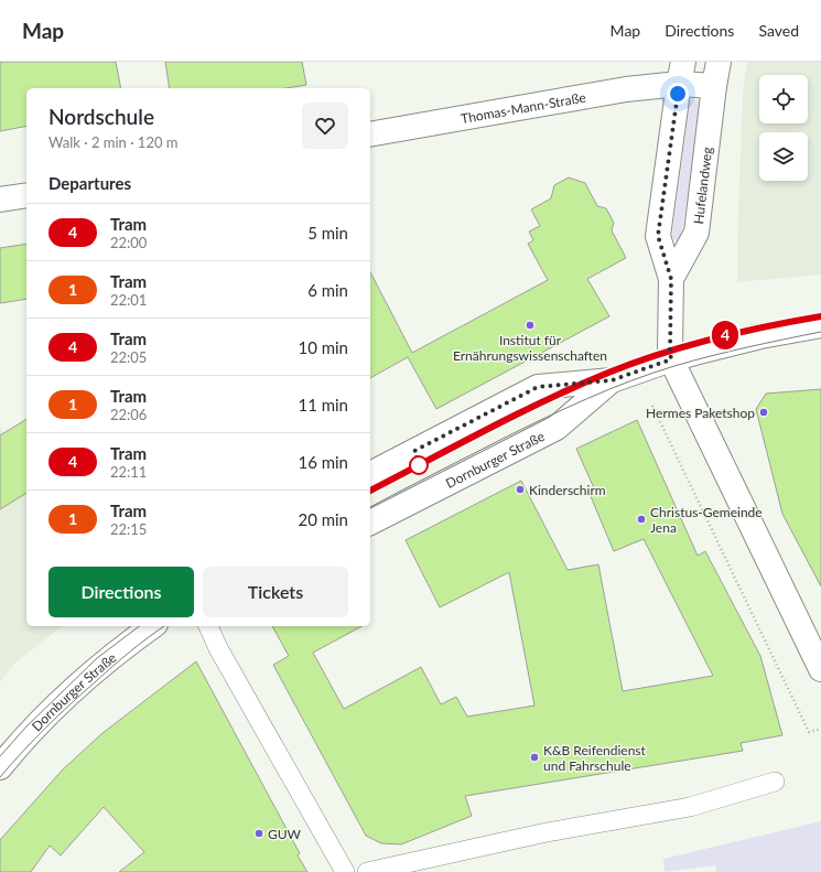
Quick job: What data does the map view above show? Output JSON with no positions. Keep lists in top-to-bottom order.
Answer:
{
  "streets": {
    "street": ["Thomas-Mann-Straße", "Hufelandweg", "Dornburger Straße"]
  },
  "crossings": [
    ["Thomas-Mann-Straße", "Hufelandweg"],
    ["Hufelandweg", "Dornburger Straße"]
  ],
  "places": [
    "Institut für Ernährungswissenschaften",
    "Hermes Paketshop",
    "Kinderschirm",
    "Christus-Gemeinde Jena",
    "K&B Reifendienst und Fahrschule",
    "GUW"
  ],
  "lines": ["tram line 4"],
  "page": {
    "header": "Map",
    "nav": ["Map", "Directions", "Saved"],
    "on_map": "4",
    "heading": [
      ["Nordschule", "Walk · 2 min · 120 m"],
      "Departures"
    ],
    "list": [
      {
        "mark": "4",
        "name": "Tram",
        "note": "22:00",
        "value": "5 min"
      },
      {
        "mark": "1",
        "name": "Tram",
        "note": "22:01",
        "value": "6 min"
      },
      {
        "mark": "4",
        "name": "Tram",
        "note": "22:05",
        "value": "10 min"
      },
      {
        "mark": "1",
        "name": "Tram",
        "note": "22:06",
        "value": "11 min"
      },
      {
        "mark": "4",
        "name": "Tram",
        "note": "22:11",
        "value": "16 min"
      },
      {
        "mark": "1",
        "name": "Tram",
        "note": "22:15",
        "value": "20 min"
      }
    ],
    "buttons": ["Directions", "Tickets"]
  }
}
